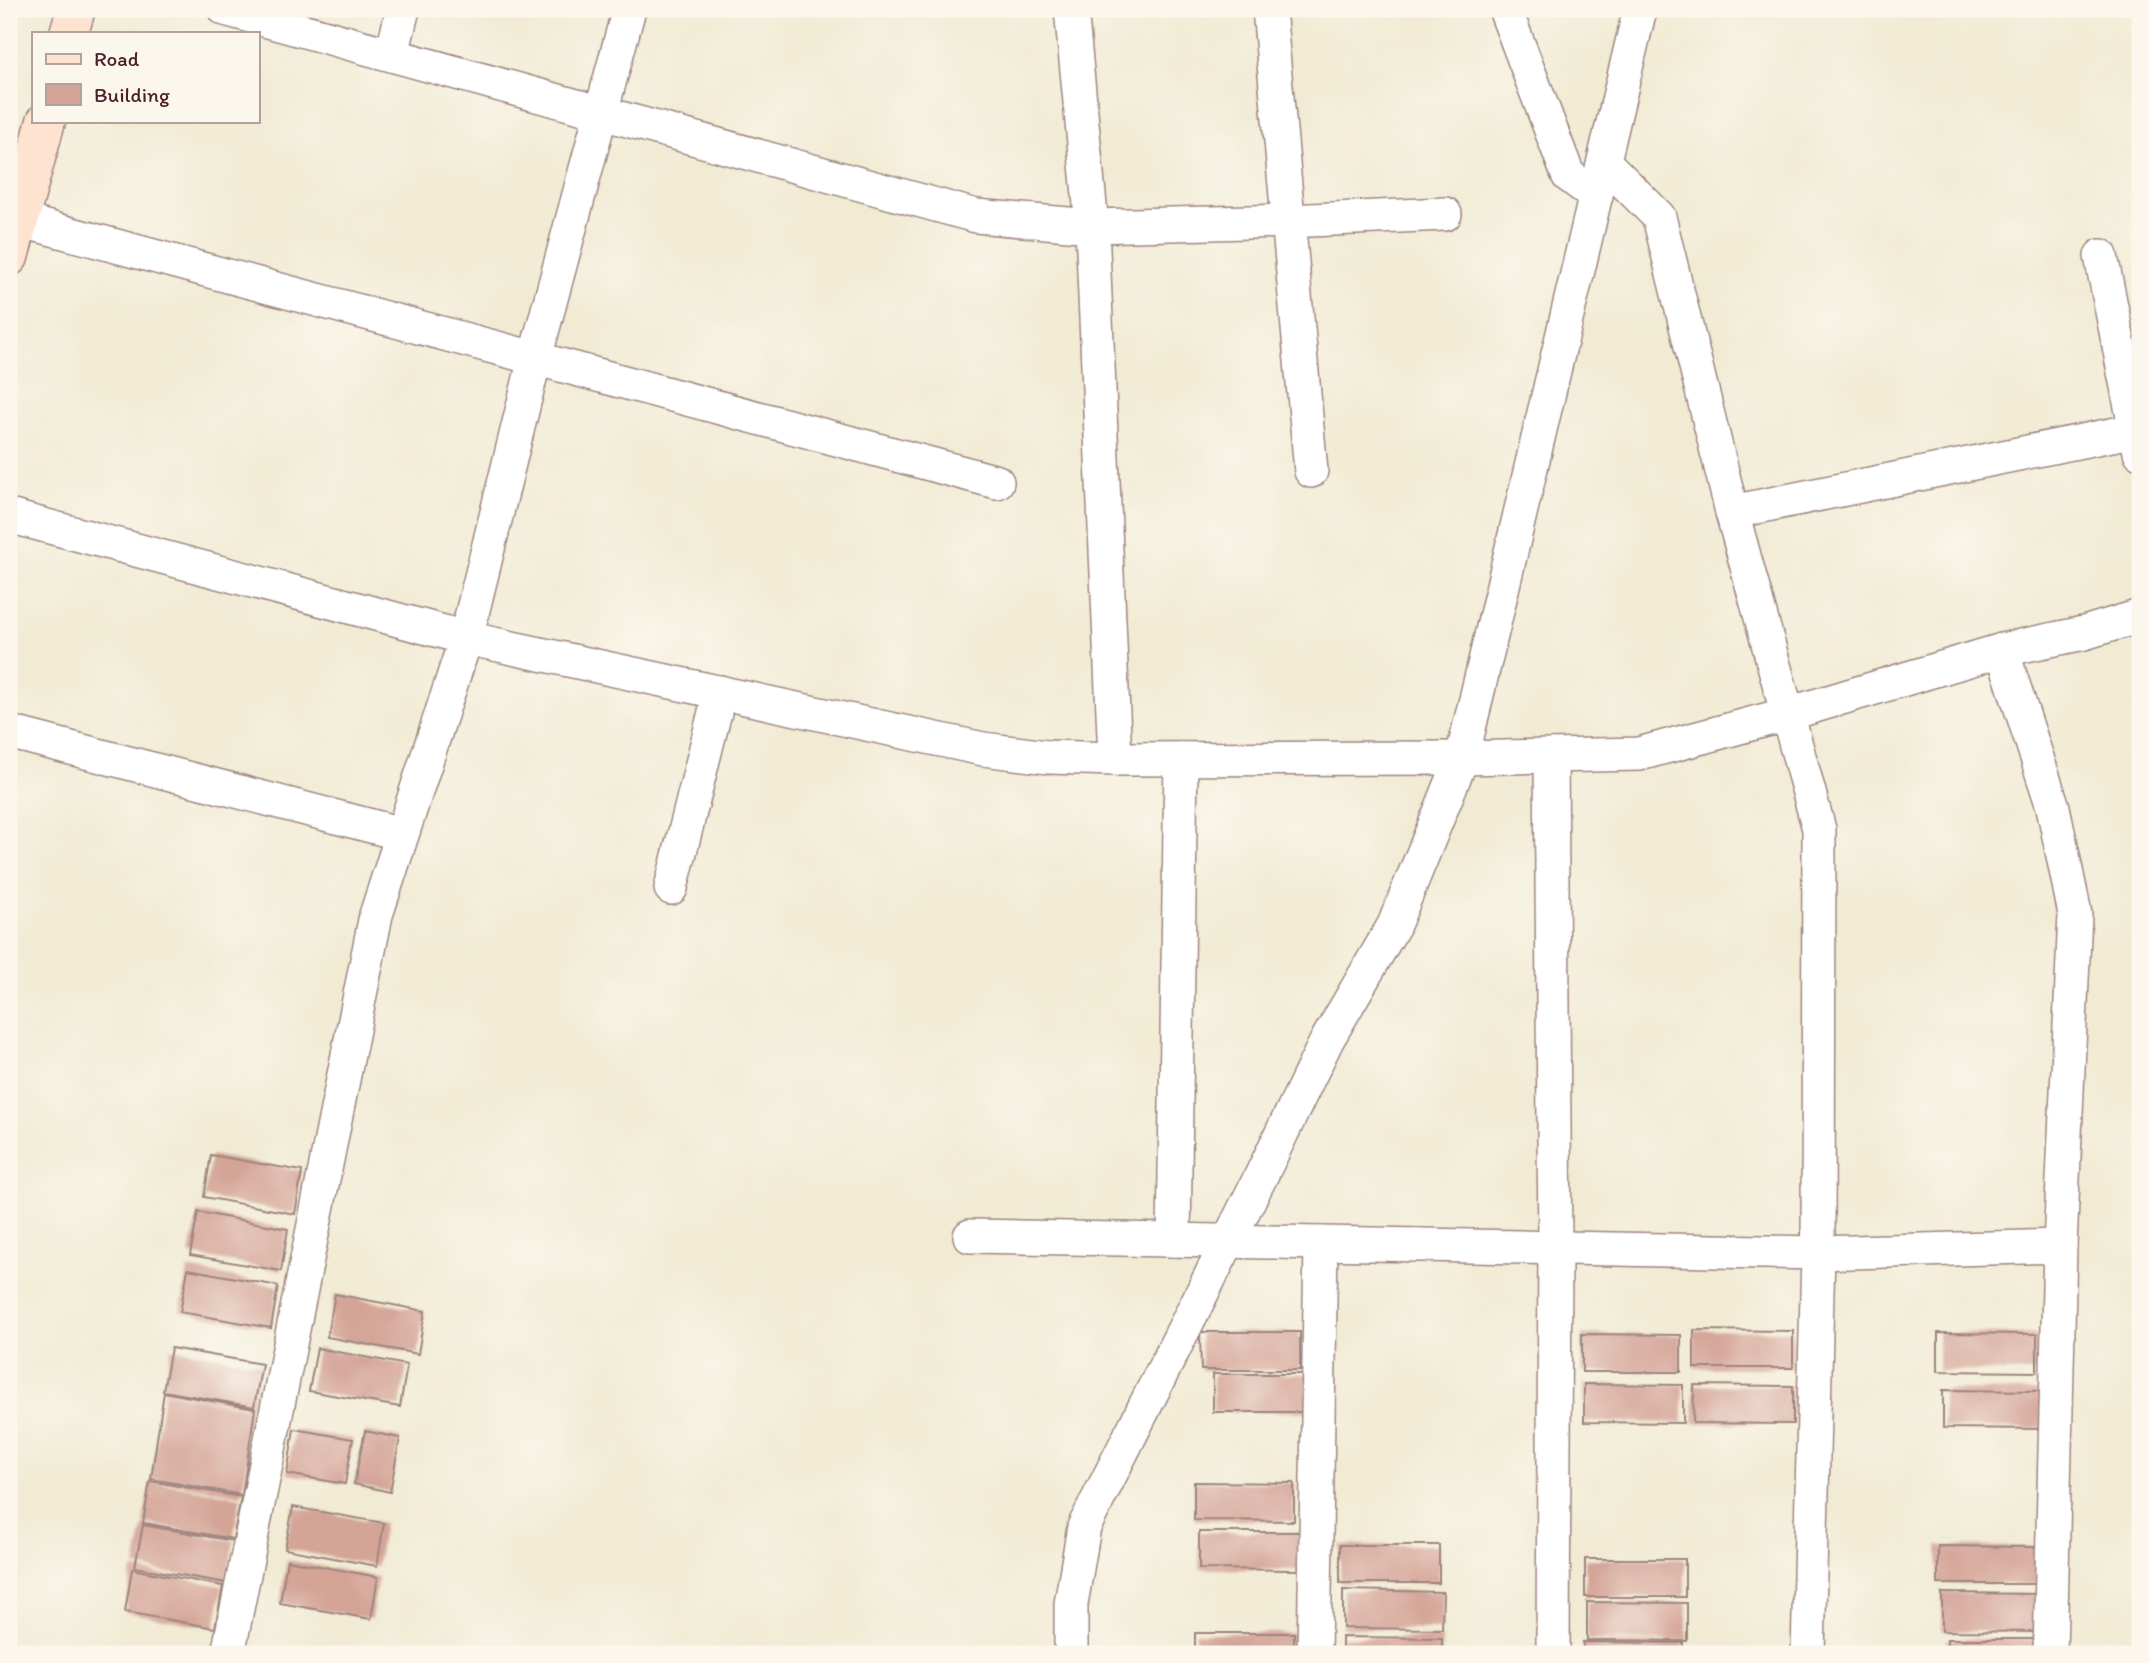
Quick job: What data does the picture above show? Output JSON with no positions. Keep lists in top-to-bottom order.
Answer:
{
  "legend": ["Road", "Building"]
}
